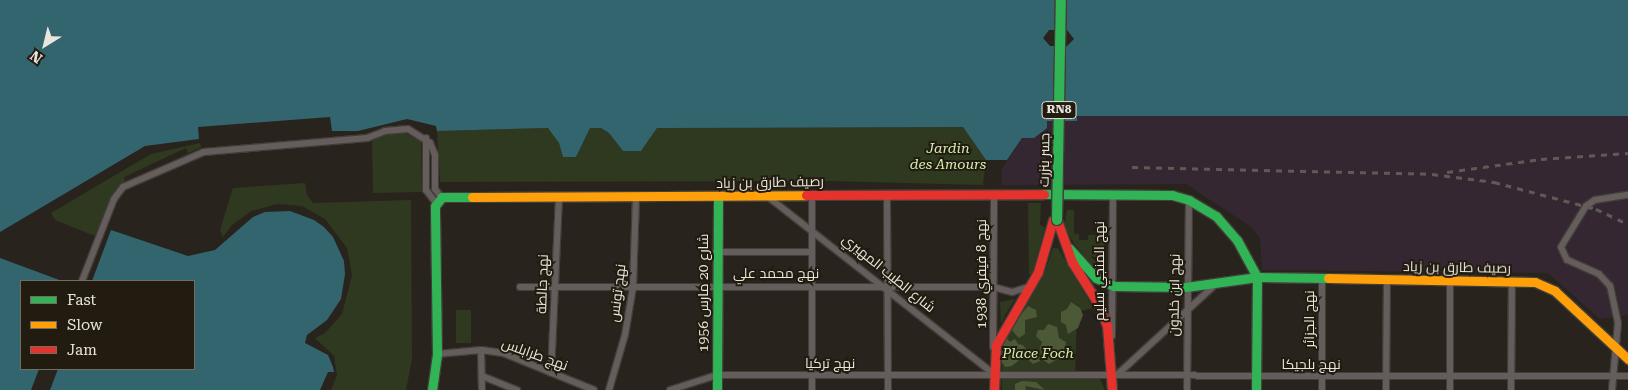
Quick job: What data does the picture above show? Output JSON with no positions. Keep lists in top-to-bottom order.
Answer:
{
  "streets": {
    "main road": [
      "RN8",
      "جسر بنزرت",
      "رصيف طارق بن زياد",
      "نهج المنجي سليم",
      "شارع 20 مارس 1956"
    ],
    "street": [
      "نهج محمد علي",
      "شارع الطيب المهيري",
      "نهج 8 فيفري 1938",
      "نهج جالطة",
      "نهج تونس",
      "نهج ابن خلدون",
      "نهج الجزائر",
      "نهج طرابلس",
      "نهج تركيا",
      "نهج بلجيكا"
    ]
  },
  "crossings": [
    ["RN8", "جسر بنزرت"],
    ["RN8", "نهج المنجي سليم"],
    ["RN8", "نهج محمد علي"],
    ["RN8", "شارع الطيب المهيري"],
    ["RN8", "نهج 8 فيفري 1938"],
    ["RN8", "نهج تركيا"],
    ["RN8", "نهج بلجيكا"],
    ["جسر بنزرت", "نهج المنجي سليم"],
    ["رصيف طارق بن زياد", "نهج المنجي سليم"],
    ["رصيف طارق بن زياد", "شارع الطيب المهيري"],
    ["رصيف طارق بن زياد", "نهج 8 فيفري 1938"],
    ["رصيف طارق بن زياد", "نهج جالطة"],
    ["رصيف طارق بن زياد", "نهج تونس"],
    ["رصيف طارق بن زياد", "شارع 20 مارس 1956"],
    ["رصيف طارق بن زياد", "نهج ابن خلدون"],
    ["رصيف طارق بن زياد", "نهج الجزائر"],
    ["نهج المنجي سليم", "نهج بلجيكا"],
    ["نهج محمد علي", "شارع الطيب المهيري"],
    ["نهج محمد علي", "نهج 8 فيفري 1938"],
    ["نهج محمد علي", "نهج جالطة"],
    ["نهج محمد علي", "نهج تونس"],
    ["نهج محمد علي", "شارع 20 مارس 1956"],
    ["شارع الطيب المهيري", "نهج تركيا"],
    ["شارع الطيب المهيري", "نهج بلجيكا"],
    ["نهج جالطة", "نهج طرابلس"],
    ["شارع 20 مارس 1956", "نهج تركيا"],
    ["نهج ابن خلدون", "نهج بلجيكا"],
    ["نهج الجزائر", "نهج بلجيكا"],
    ["نهج تركيا", "نهج بلجيكا"]
  ],
  "parks": ["Jardin des Amours", "Place Foch"],
  "legend": ["Fast", "Slow", "Jam"],
  "north": "bottom left"
}
